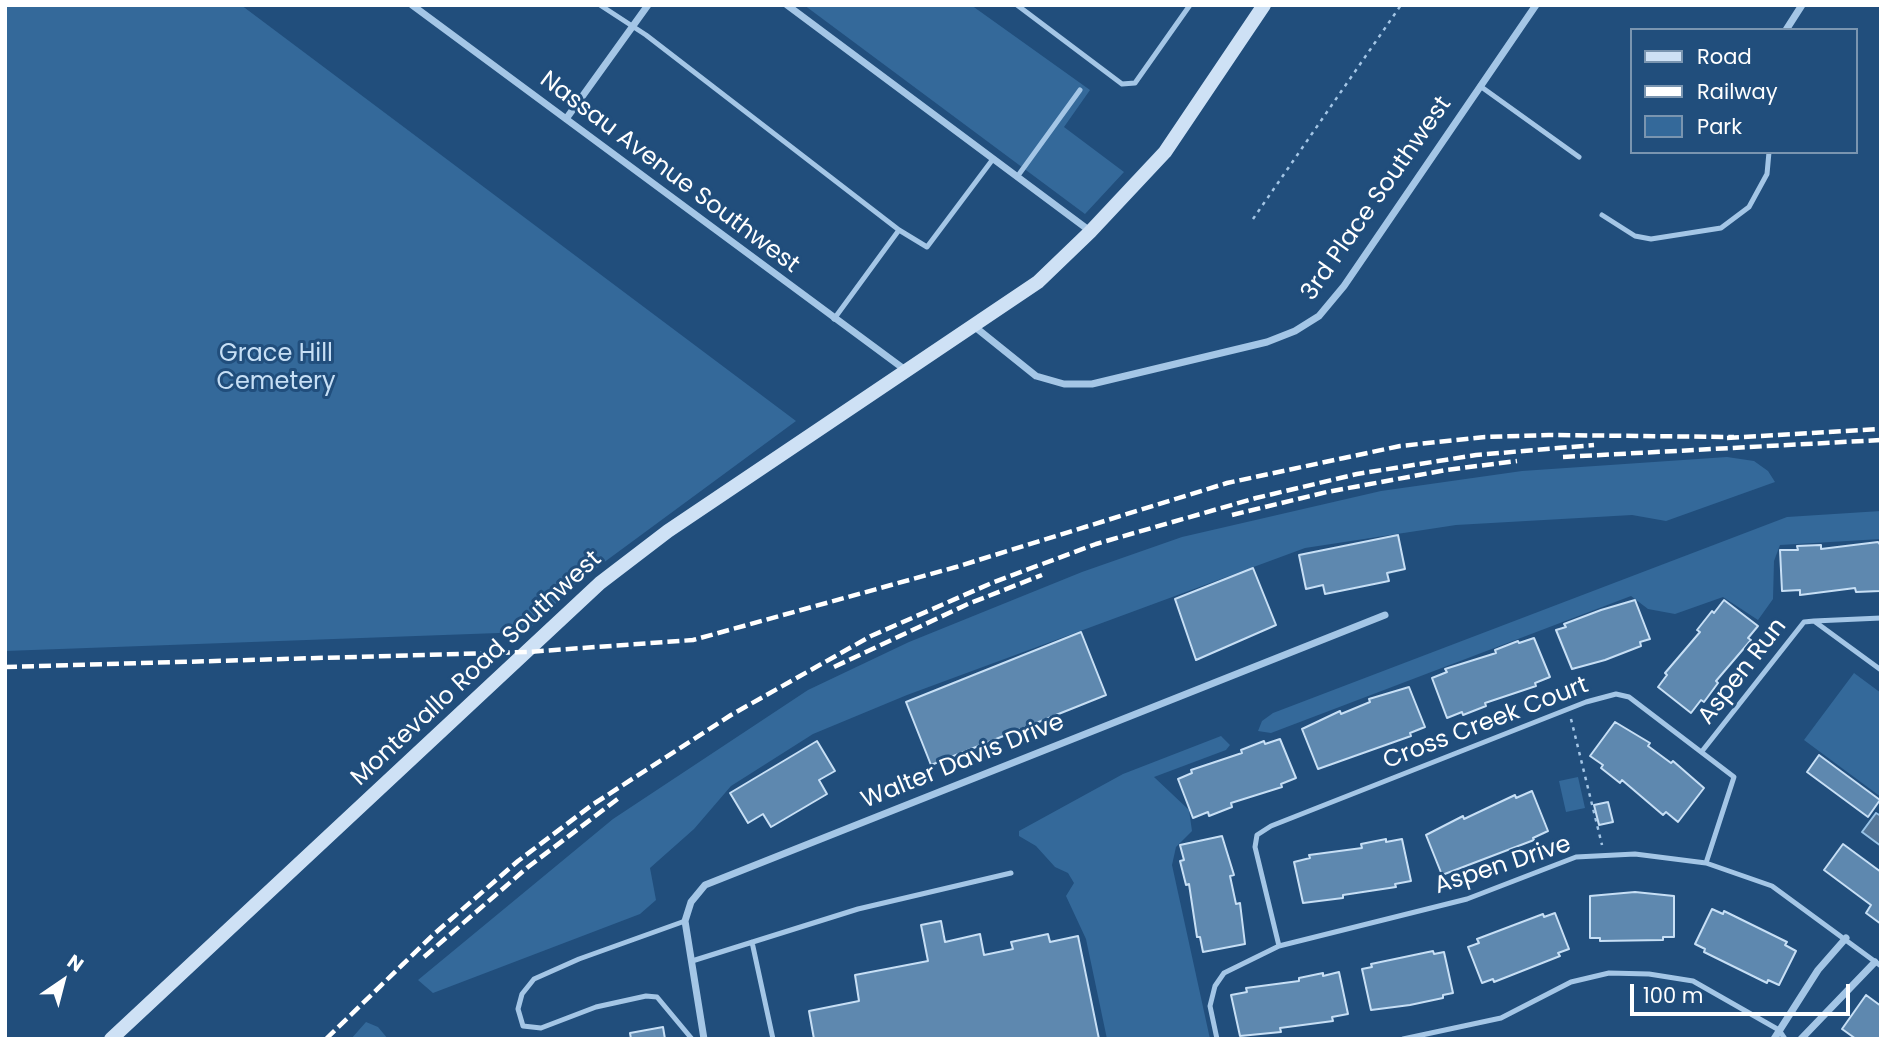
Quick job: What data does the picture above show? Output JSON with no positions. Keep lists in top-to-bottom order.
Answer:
{
  "streets": {
    "main road": ["Montevallo Road Southwest"],
    "street": ["Nassau Avenue Southwest", "3rd Place Southwest", "Walter Davis Drive"],
    "lane": ["Aspen Run", "Cross Creek Court", "Aspen Drive"]
  },
  "crossings": [
    ["Nassau Avenue Southwest", "Montevallo Road Southwest"],
    ["3rd Place Southwest", "Montevallo Road Southwest"],
    ["Aspen Run", "Cross Creek Court"],
    ["Cross Creek Court", "Aspen Drive"]
  ],
  "parks": ["Grace Hill Cemetery"],
  "legend": ["Road", "Railway", "Park"],
  "scale_bar": "100 m",
  "north": "top right"
}
